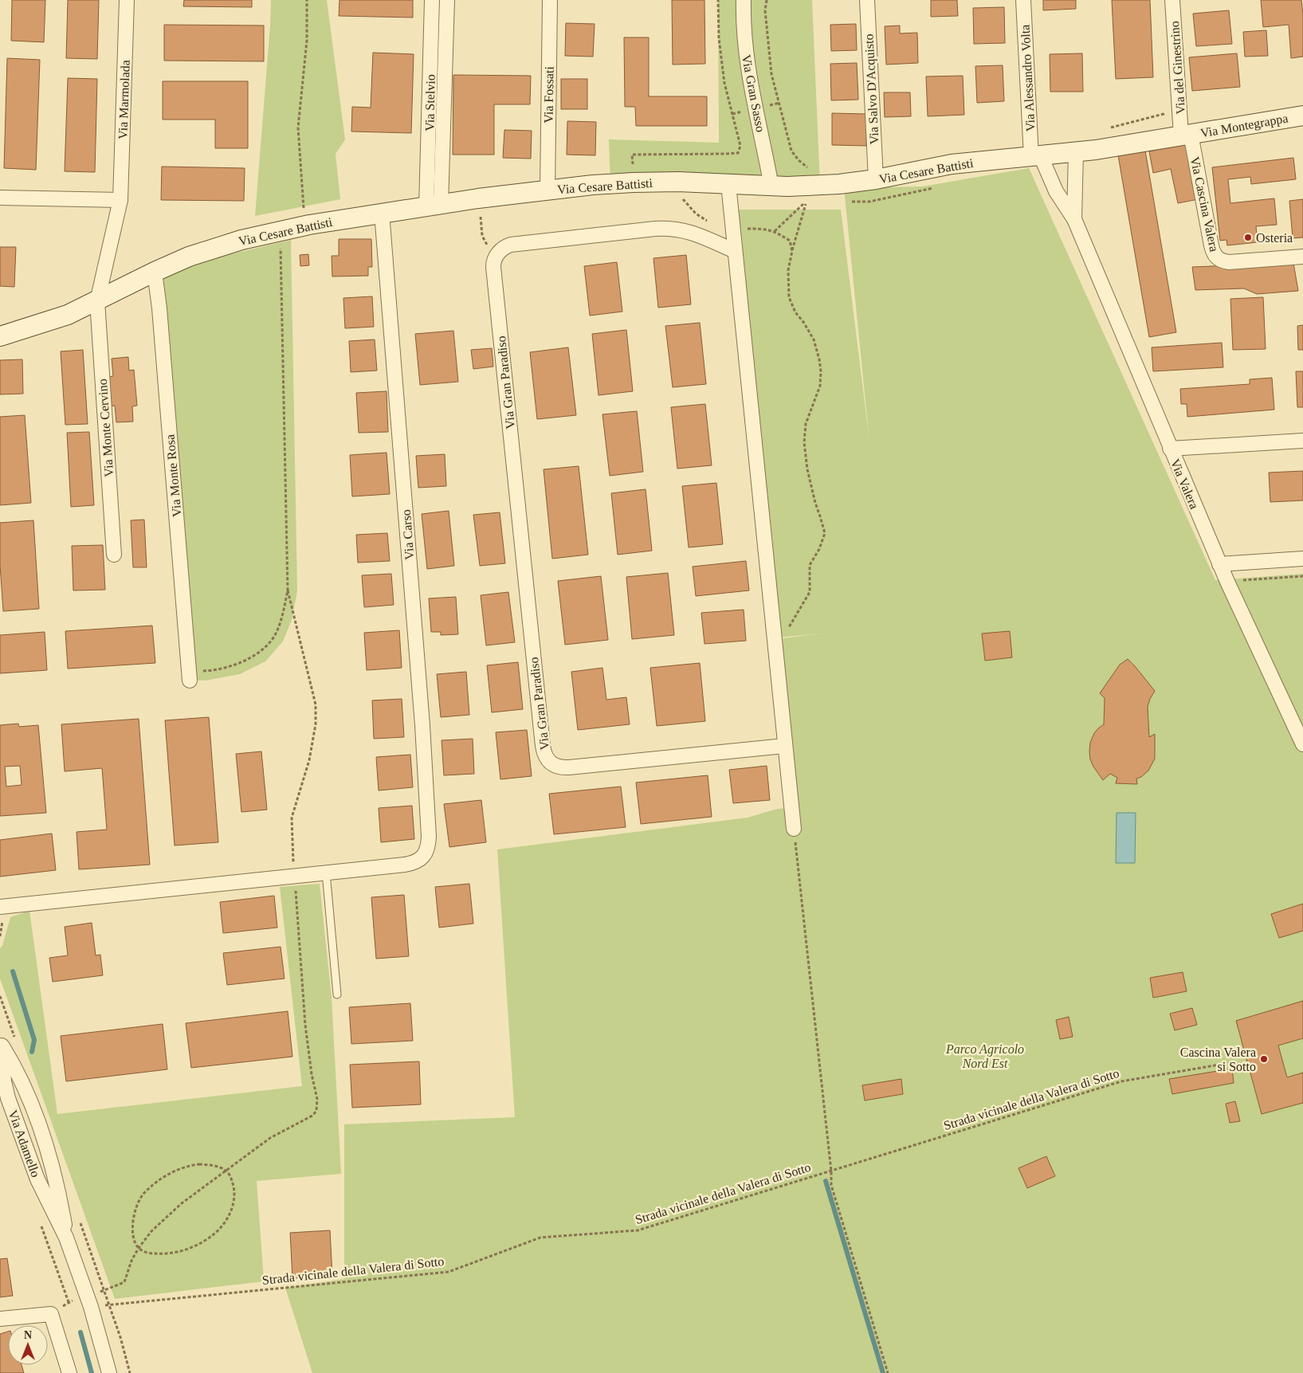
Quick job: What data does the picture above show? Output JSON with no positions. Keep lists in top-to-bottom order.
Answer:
{
  "streets": {
    "street": [
      "Via del Ginestrino",
      "Via Alessandro Volta",
      "Via Salvo D'Acquisto",
      "Via Gran Sasso",
      "Via Fossati",
      "Via Marmolada",
      "Via Stelvio",
      "Via Montegrappa",
      "Via Cesare Battisti",
      "Via Cascina Valera",
      "Via Gran Paradiso",
      "Via Monte Cervino",
      "Via Monte Rosa",
      "Via Valera",
      "Via Carso",
      "Via Adamello"
    ],
    "path": ["Strada vicinale della Valera di Sotto"]
  },
  "crossings": [
    ["Via del Ginestrino", "Via Montegrappa"],
    ["Via del Ginestrino", "Via Cesare Battisti"],
    ["Via del Ginestrino", "Via Cascina Valera"],
    ["Via Alessandro Volta", "Via Cesare Battisti"],
    ["Via Alessandro Volta", "Via Valera"],
    ["Via Salvo D'Acquisto", "Via Cesare Battisti"],
    ["Via Gran Sasso", "Via Cesare Battisti"],
    ["Via Fossati", "Via Cesare Battisti"],
    ["Via Marmolada", "Via Cesare Battisti"],
    ["Via Marmolada", "Via Monte Cervino"],
    ["Via Stelvio", "Via Cesare Battisti"],
    ["Via Montegrappa", "Via Cesare Battisti"],
    ["Via Montegrappa", "Via Cascina Valera"],
    ["Via Cesare Battisti", "Via Cascina Valera"],
    ["Via Cesare Battisti", "Via Monte Cervino"],
    ["Via Cesare Battisti", "Via Monte Rosa"],
    ["Via Cesare Battisti", "Via Valera"],
    ["Via Cesare Battisti", "Via Carso"],
    ["Strada vicinale della Valera di Sotto", "Via Adamello"]
  ],
  "parks": ["Parco Agricolo Nord Est"],
  "places": ["Osteria", "Cascina Valera si Sotto"],
  "north": "top"
}
